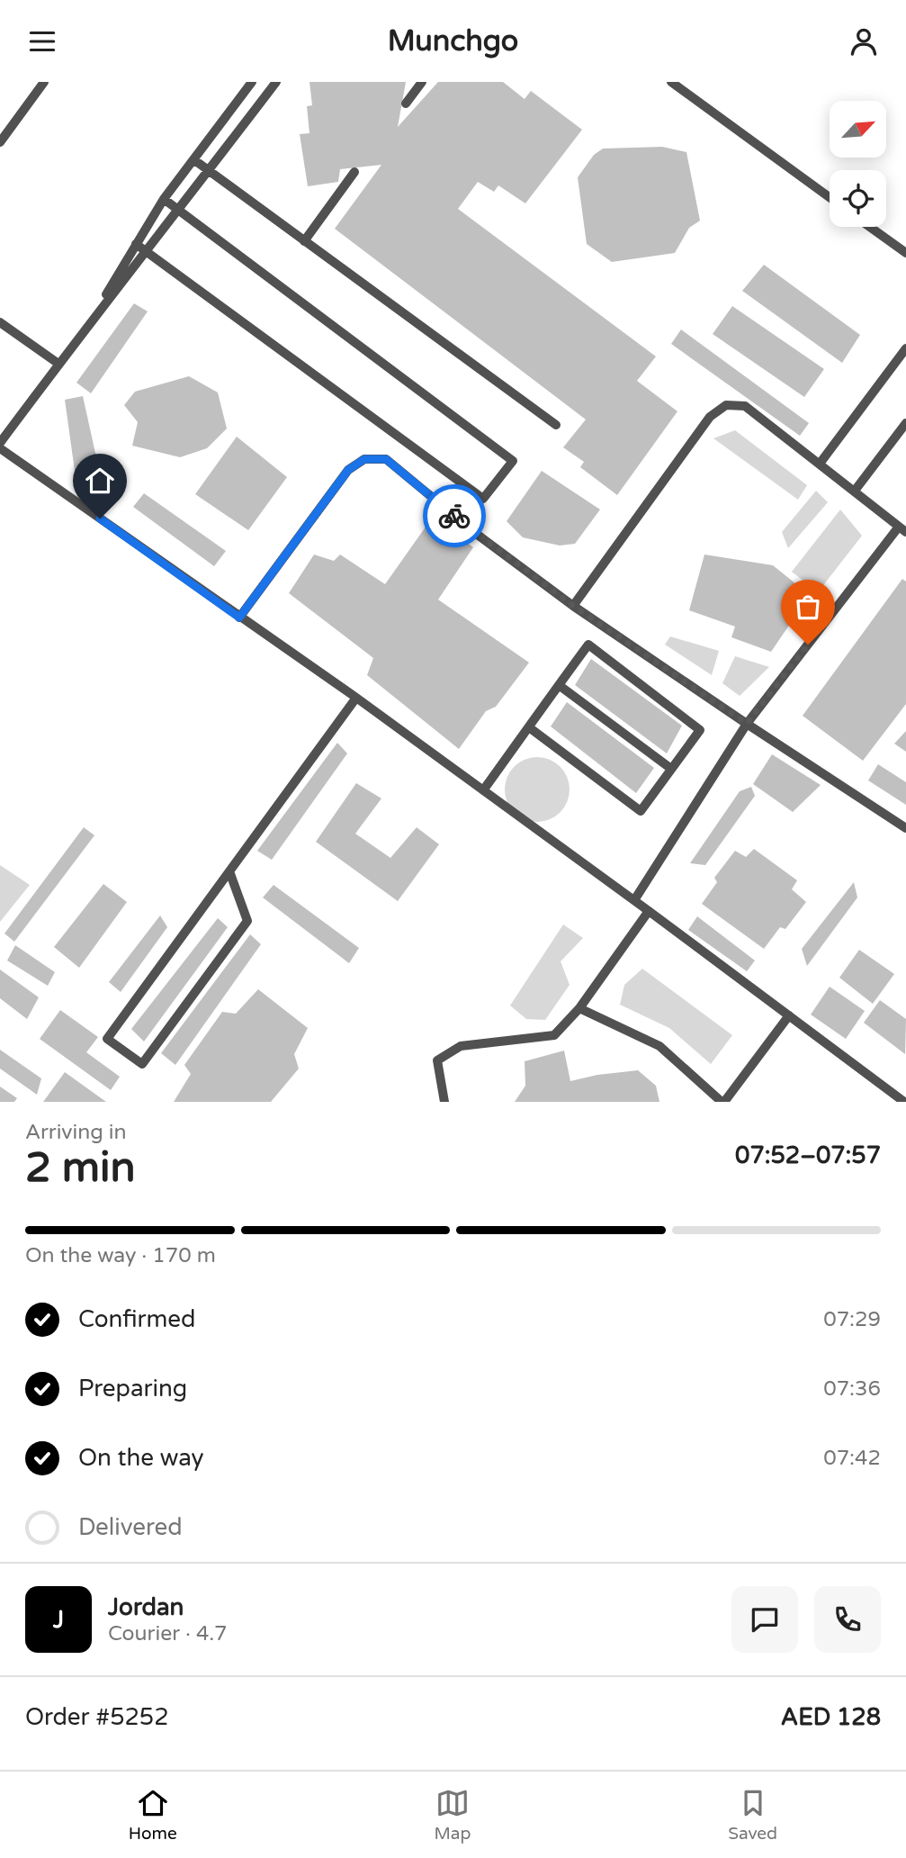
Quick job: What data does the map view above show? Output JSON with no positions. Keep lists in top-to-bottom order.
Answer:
{
  "north": "top right",
  "page": {
    "header": "Munchgo",
    "heading": ["2 min", "Arriving in", "07:52–07:57"],
    "panel": [
      "Jordan",
      "Courier · 4.7",
      "Order #5252",
      "AED 128"
    ],
    "bar": "On the way · 170 m",
    "list": [
      ["Confirmed", "07:29"],
      ["Preparing", "07:36"],
      ["On the way", "07:42"],
      "Delivered"
    ],
    "round": "J",
    "tabs": ["Home", "Map", "Saved"]
  }
}
